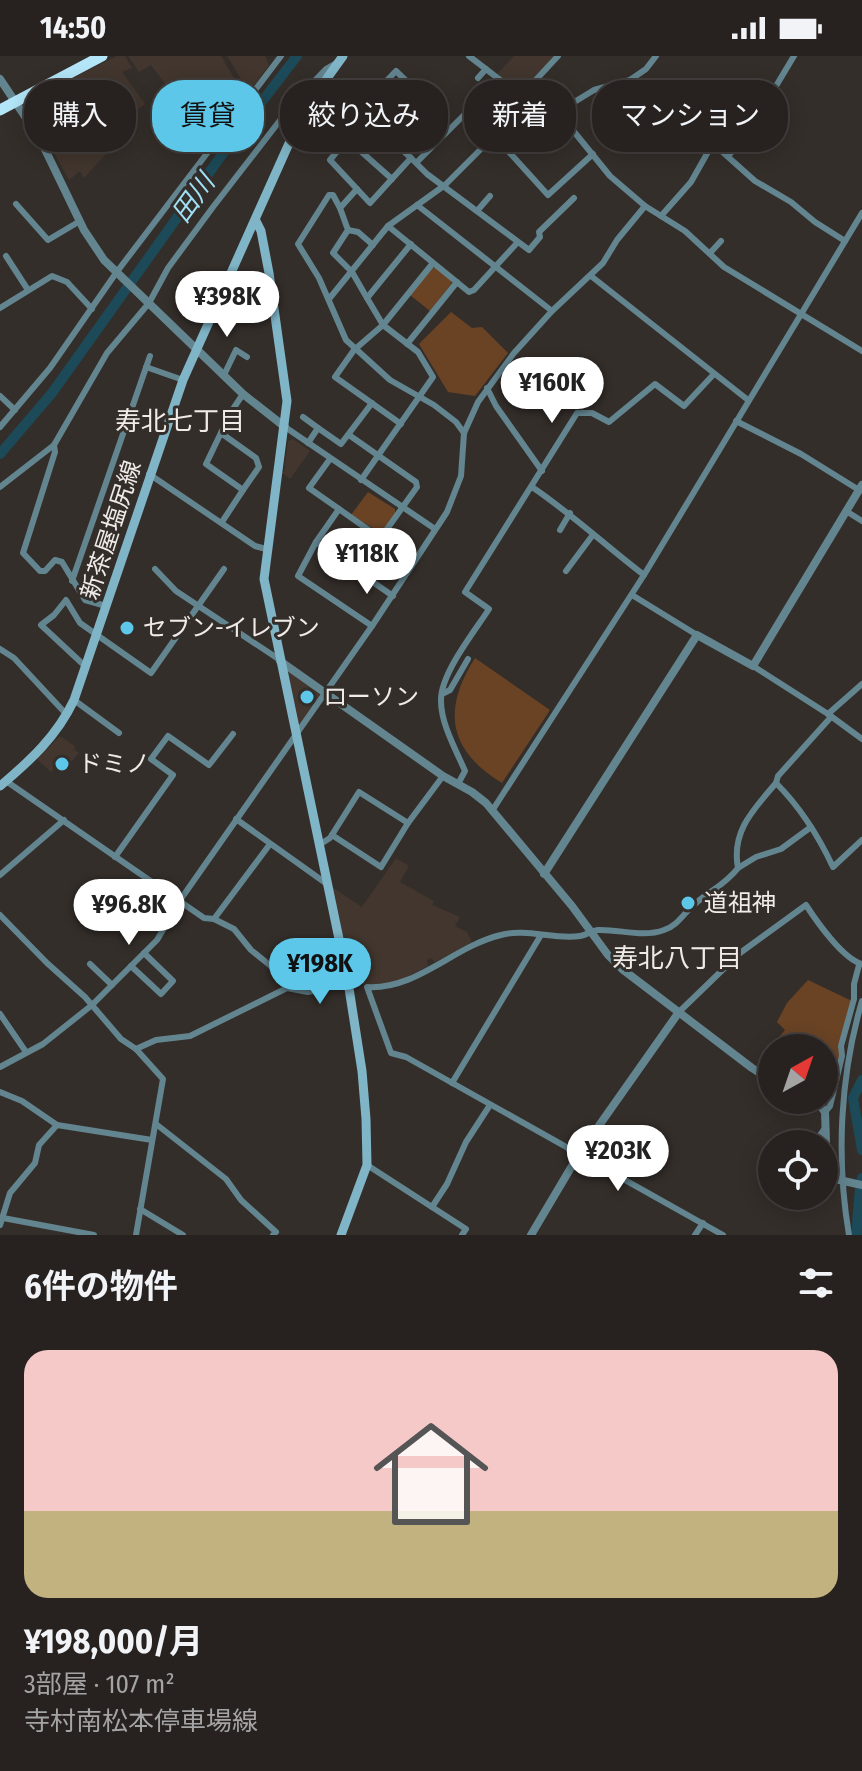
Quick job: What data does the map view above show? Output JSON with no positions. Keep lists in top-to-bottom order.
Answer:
{
  "streets": {
    "main road": ["新茶屋塩尻線"]
  },
  "districts": ["寿北七丁目", "寿北八丁目"],
  "water": ["田川"],
  "places": [
    "セブン-イレブン",
    "ローソン",
    "ドミノ",
    "道祖神"
  ],
  "north": "top right",
  "page": {
    "status": "14:50",
    "chip": [
      "購入",
      "賃貸",
      "絞り込み",
      "新着",
      "マンション"
    ],
    "price": [
      "¥398K",
      "¥160K",
      "¥118K",
      "¥96.8K",
      "¥198K",
      "¥203K"
    ],
    "heading": "6件の物件",
    "list": [
      {
        "name": "¥198,000/月",
        "note": "3部屋 · 107 m² · 寺村南松本停車場線"
      }
    ]
  }
}
